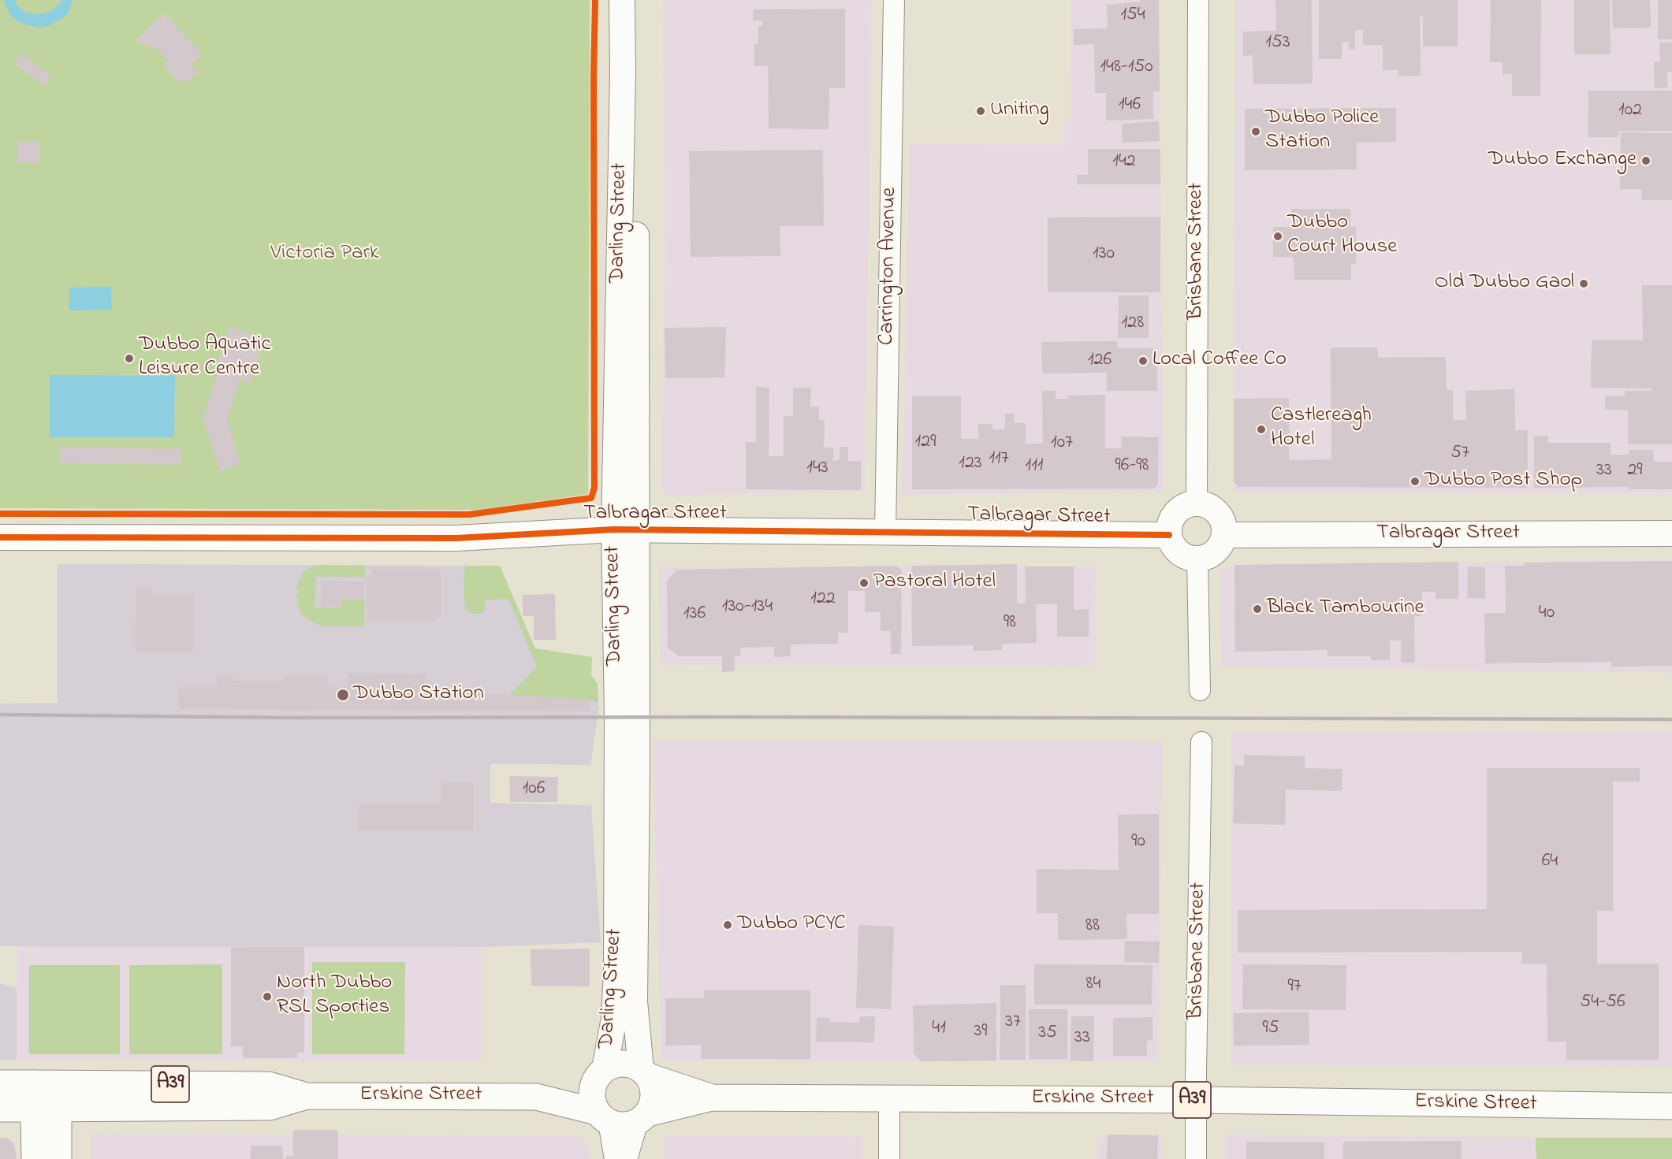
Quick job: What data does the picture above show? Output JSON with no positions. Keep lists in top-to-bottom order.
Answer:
{
  "streets": {
    "main road": ["A39", "Erskine Street"],
    "street": [
      "Darling Street",
      "Brisbane Street",
      "Carrington Avenue",
      "Talbragar Street"
    ]
  },
  "crossings": [
    ["Darling Street", "Talbragar Street"],
    ["Darling Street", "A39"],
    ["Darling Street", "Erskine Street"],
    ["Brisbane Street", "Talbragar Street"],
    ["Brisbane Street", "Erskine Street"],
    ["Carrington Avenue", "Talbragar Street"],
    ["A39", "Erskine Street"]
  ],
  "parks": ["Victoria Park"],
  "places": [
    "Uniting",
    "Dubbo Police Station",
    "Dubbo Exchange",
    "Dubbo Court House",
    "Old Dubbo Gaol",
    "Dubbo Aquatic Leisure Centre",
    "Local Coffee Co",
    "Castlereagh Hotel",
    "Dubbo Post Shop",
    "Pastoral Hotel",
    "Black Tambourine",
    "Dubbo Station",
    "Dubbo PCYC",
    "North Dubbo RSL Sporties"
  ],
  "house_numbers": [
    "154",
    "153",
    "148-150",
    "146",
    "102",
    "142",
    "130",
    "128",
    "126",
    "129",
    "107",
    "57",
    "117",
    "123",
    "111",
    "96-98",
    "143",
    "33",
    "29",
    "122",
    "130-134",
    "40",
    "136",
    "98",
    "106",
    "90",
    "64",
    "88",
    "84",
    "97",
    "54-56",
    "37",
    "41",
    "95",
    "39",
    "35",
    "33"
  ]
}
